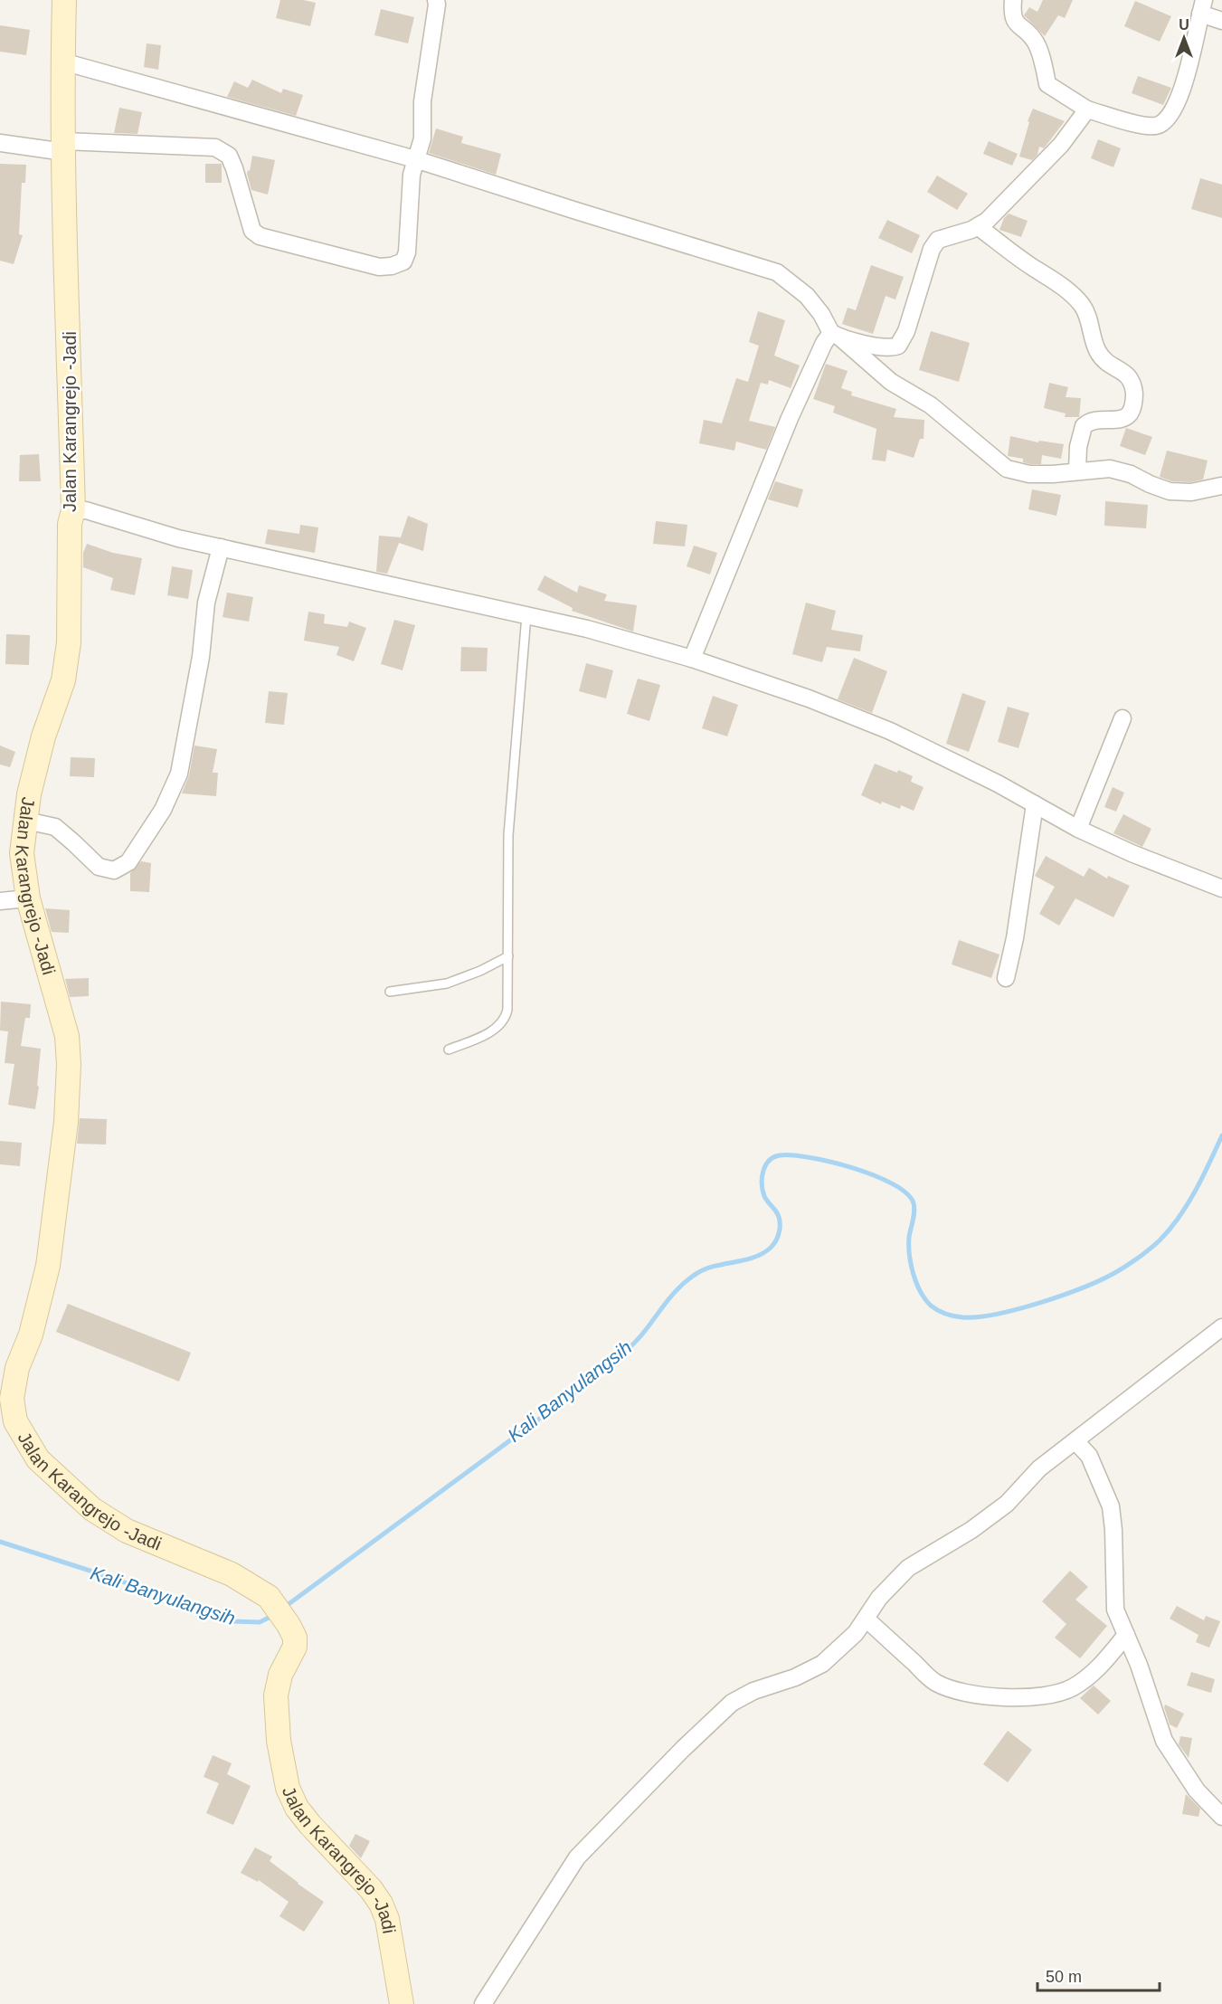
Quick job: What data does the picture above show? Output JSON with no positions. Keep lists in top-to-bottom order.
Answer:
{
  "streets": {
    "street": ["Jalan Karangrejo -Jadi"]
  },
  "water": ["Kali Banyulangsih"],
  "scale_bar": "50 m",
  "north": "top"
}
